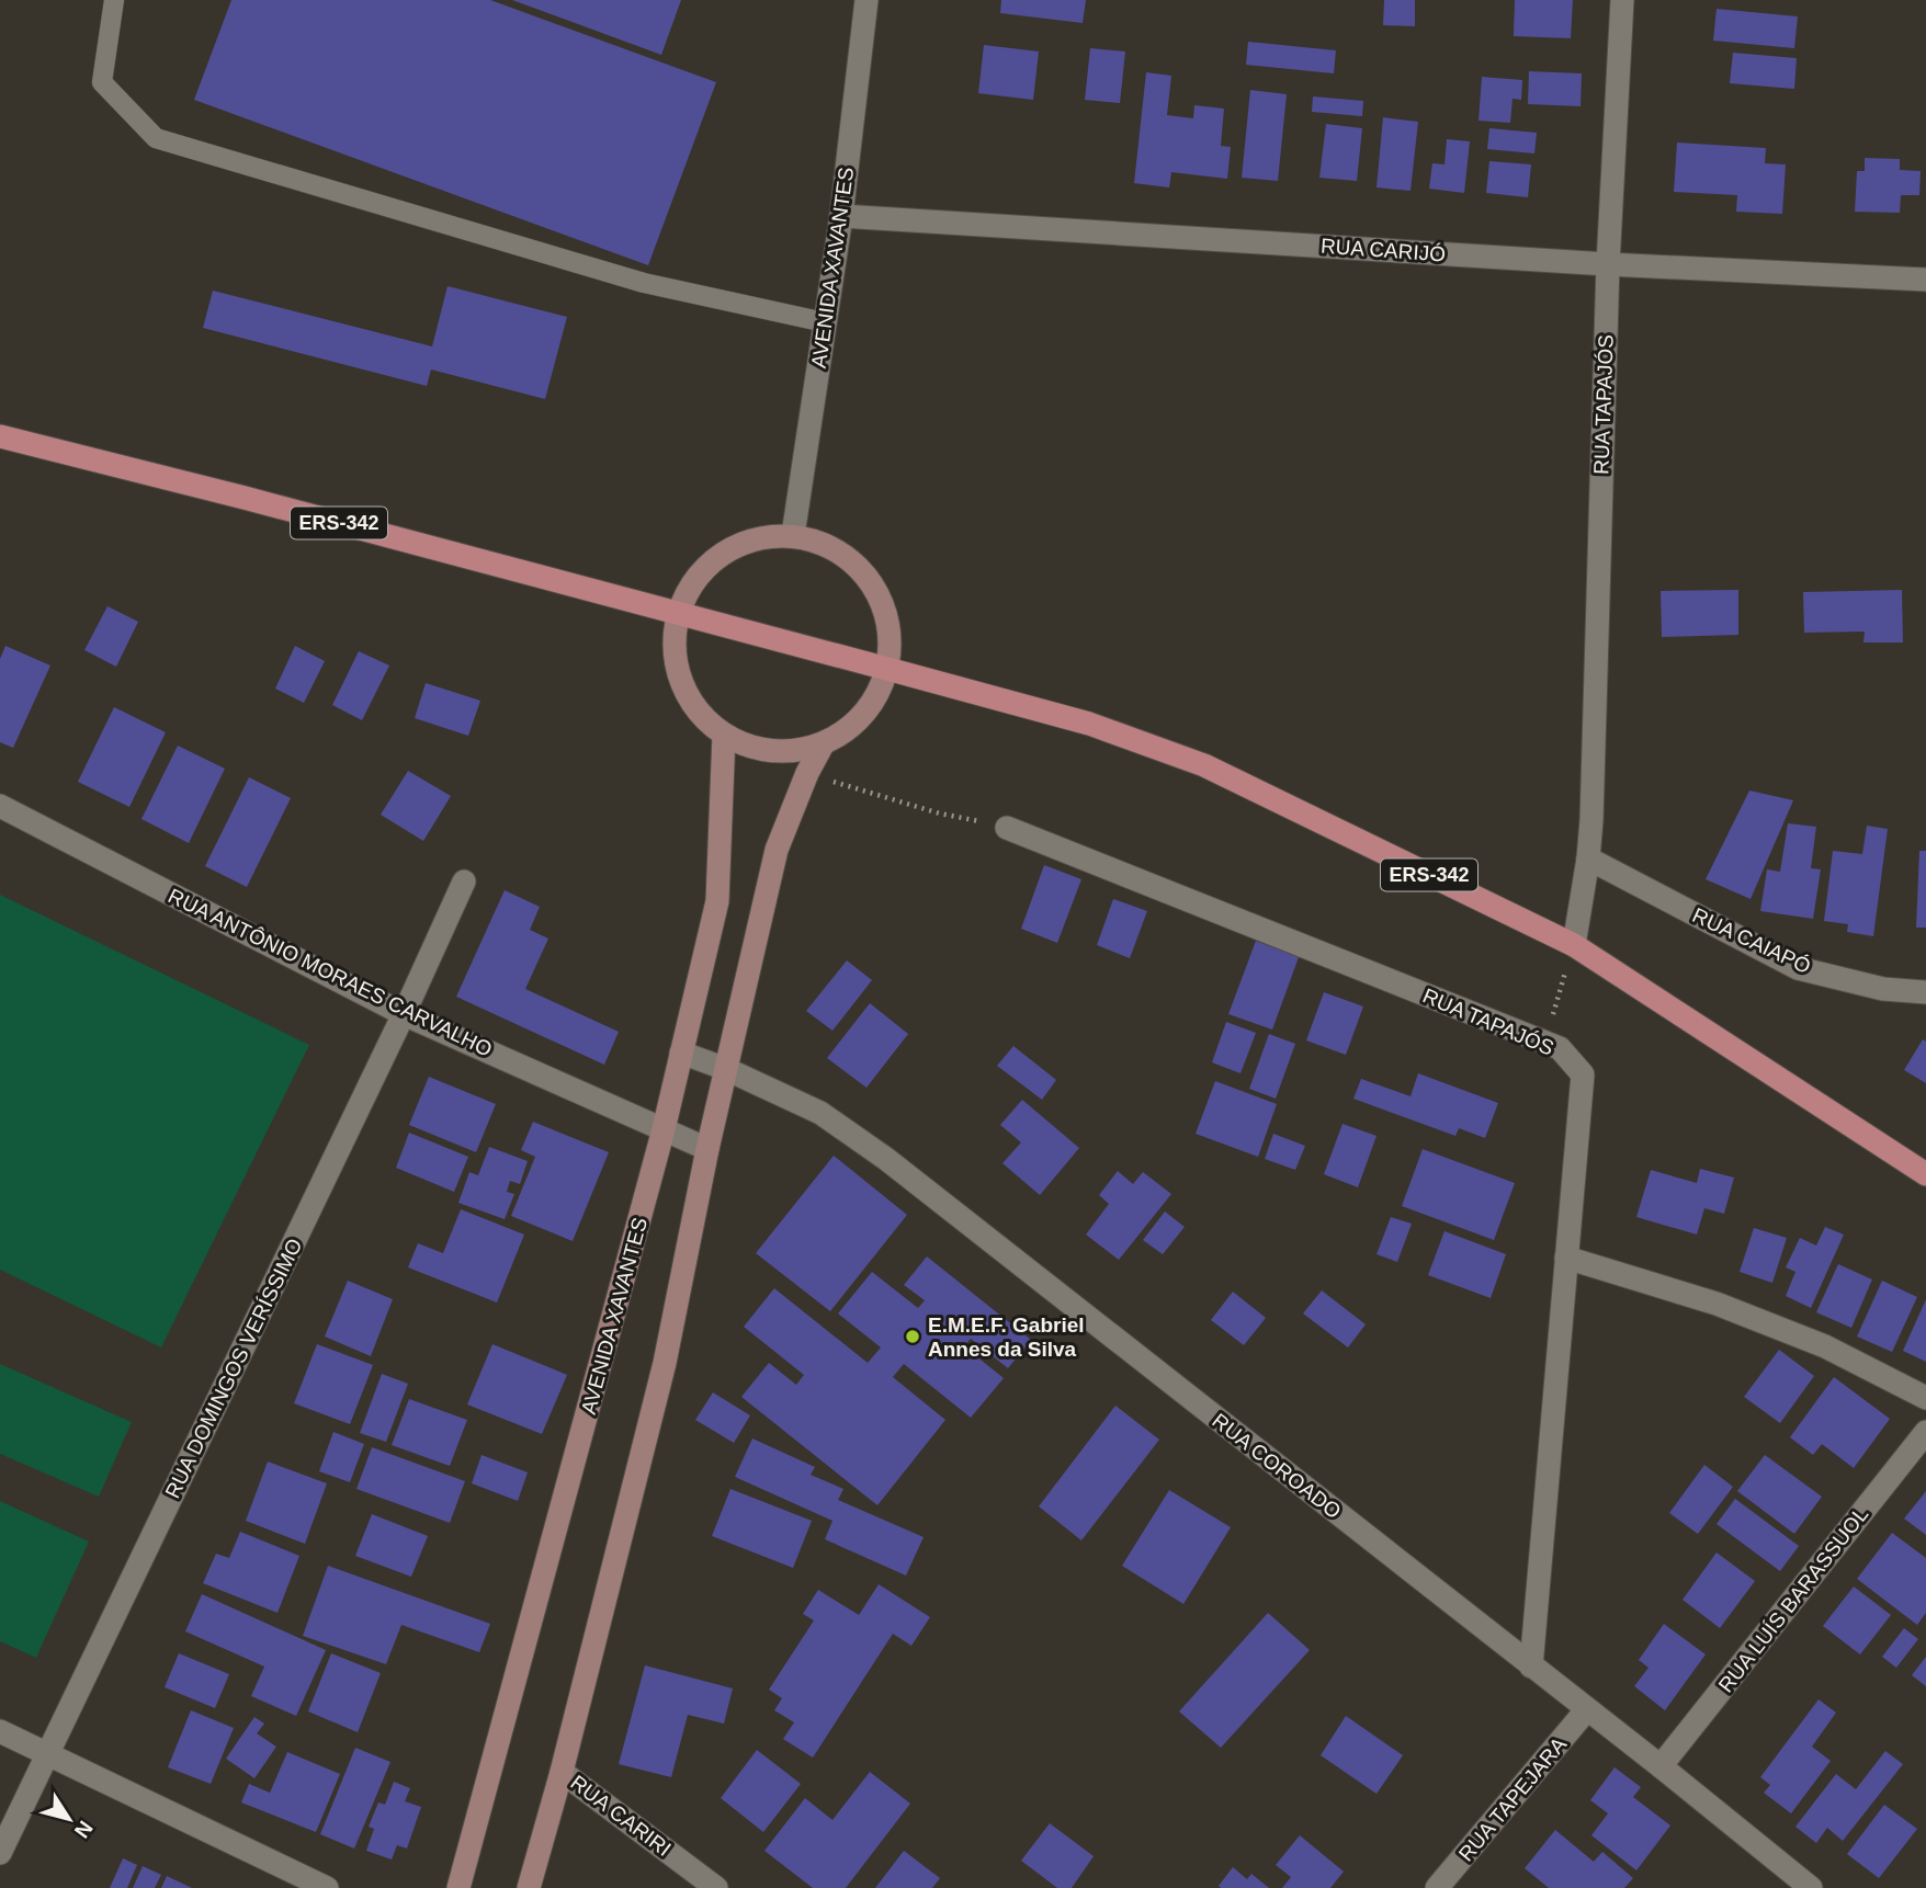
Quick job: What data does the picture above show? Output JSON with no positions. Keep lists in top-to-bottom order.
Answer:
{
  "streets": {
    "main road": ["AVENIDA XAVANTES", "ERS-342"],
    "street": [
      "RUA CARIJÓ",
      "RUA TAPAJÓS",
      "RUA CAIAPÓ",
      "RUA ANTÔNIO MORAES CARVALHO",
      "RUA DOMINGOS VERÍSSIMO",
      "RUA COROADO",
      "RUA LUÍS BARASSUOL",
      "RUA TAPEJARA",
      "RUA CARIRI"
    ]
  },
  "crossings": [
    ["RUA CARIJÓ", "AVENIDA XAVANTES"],
    ["RUA CARIJÓ", "RUA TAPAJÓS"],
    ["AVENIDA XAVANTES", "RUA ANTÔNIO MORAES CARVALHO"],
    ["AVENIDA XAVANTES", "RUA COROADO"],
    ["RUA TAPAJÓS", "ERS-342"],
    ["RUA TAPAJÓS", "RUA CAIAPÓ"],
    ["RUA TAPAJÓS", "RUA COROADO"],
    ["RUA ANTÔNIO MORAES CARVALHO", "RUA DOMINGOS VERÍSSIMO"],
    ["RUA COROADO", "RUA LUÍS BARASSUOL"],
    ["RUA COROADO", "RUA TAPEJARA"]
  ],
  "places": ["E.M.E.F. Gabriel Annes da Silva"],
  "north": "bottom right"
}
